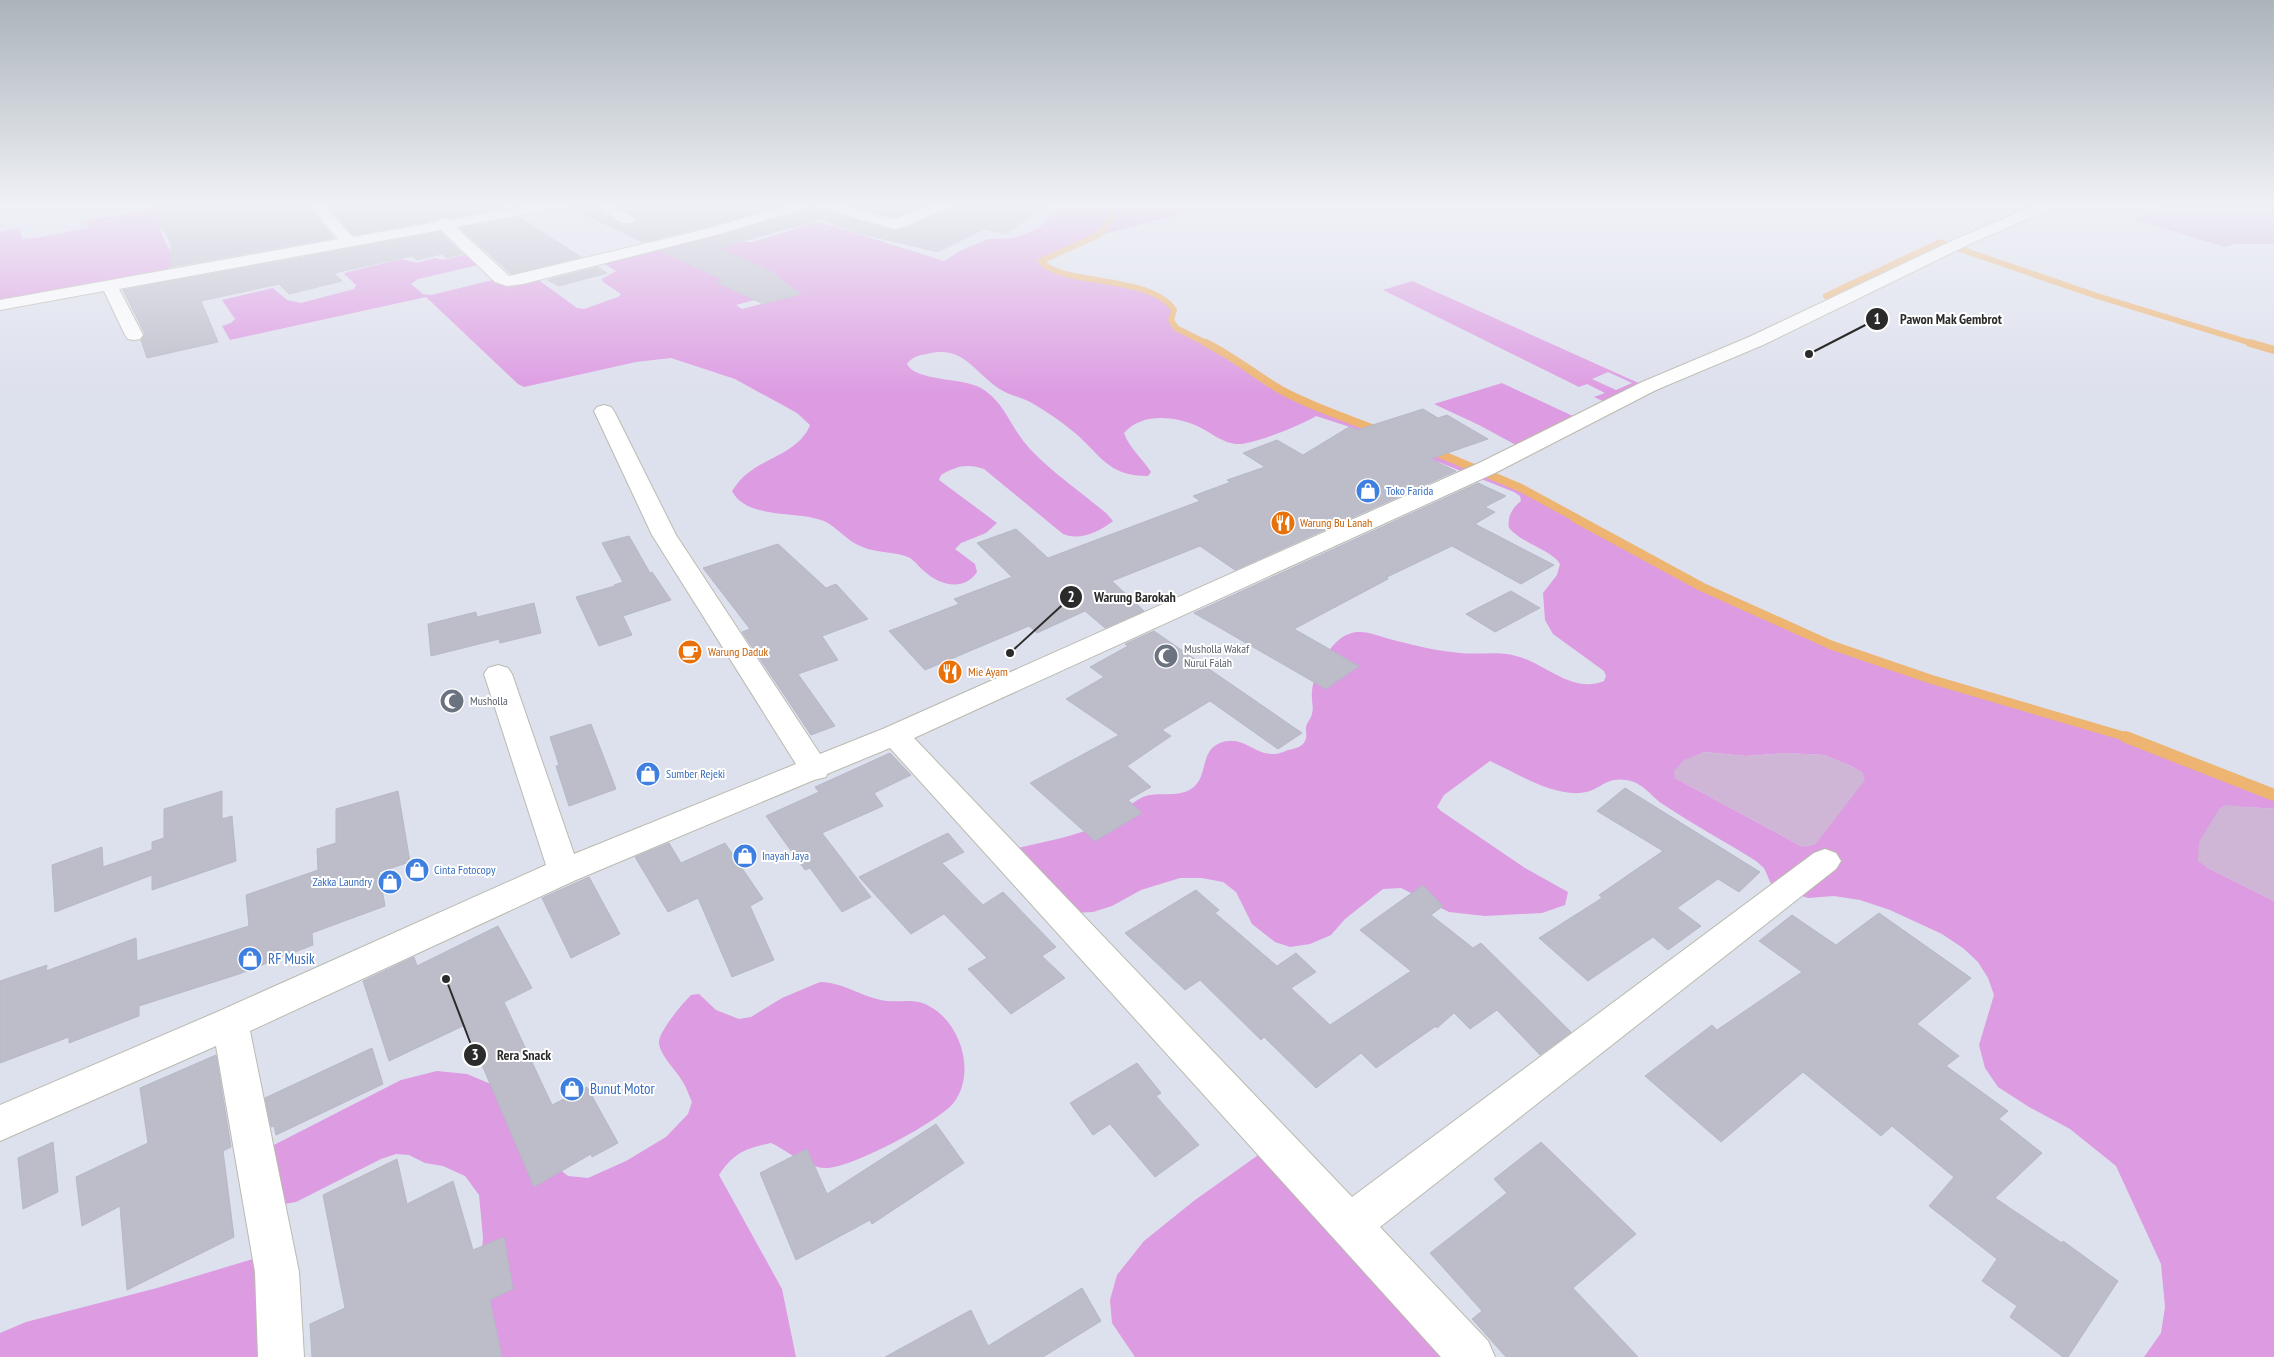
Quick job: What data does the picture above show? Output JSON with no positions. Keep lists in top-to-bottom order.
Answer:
{
  "places": {
    "other": ["Pawon Mak Gembrot", "Warung Barokah", "Rera Snack"],
    "shop": [
      "Toko Farida",
      "Sumber Rejeki",
      "Inayah Jaya",
      "Cinta Fotocopy",
      "Zakka Laundry",
      "RF Musik",
      "Bunut Motor"
    ],
    "restaurant": ["Warung Bu Lanah", "Mie Ayam"],
    "cafe": ["Warung Daduk"],
    "mosque": ["Musholla Wakaf Nurul Falah", "Musholla"]
  }
}
